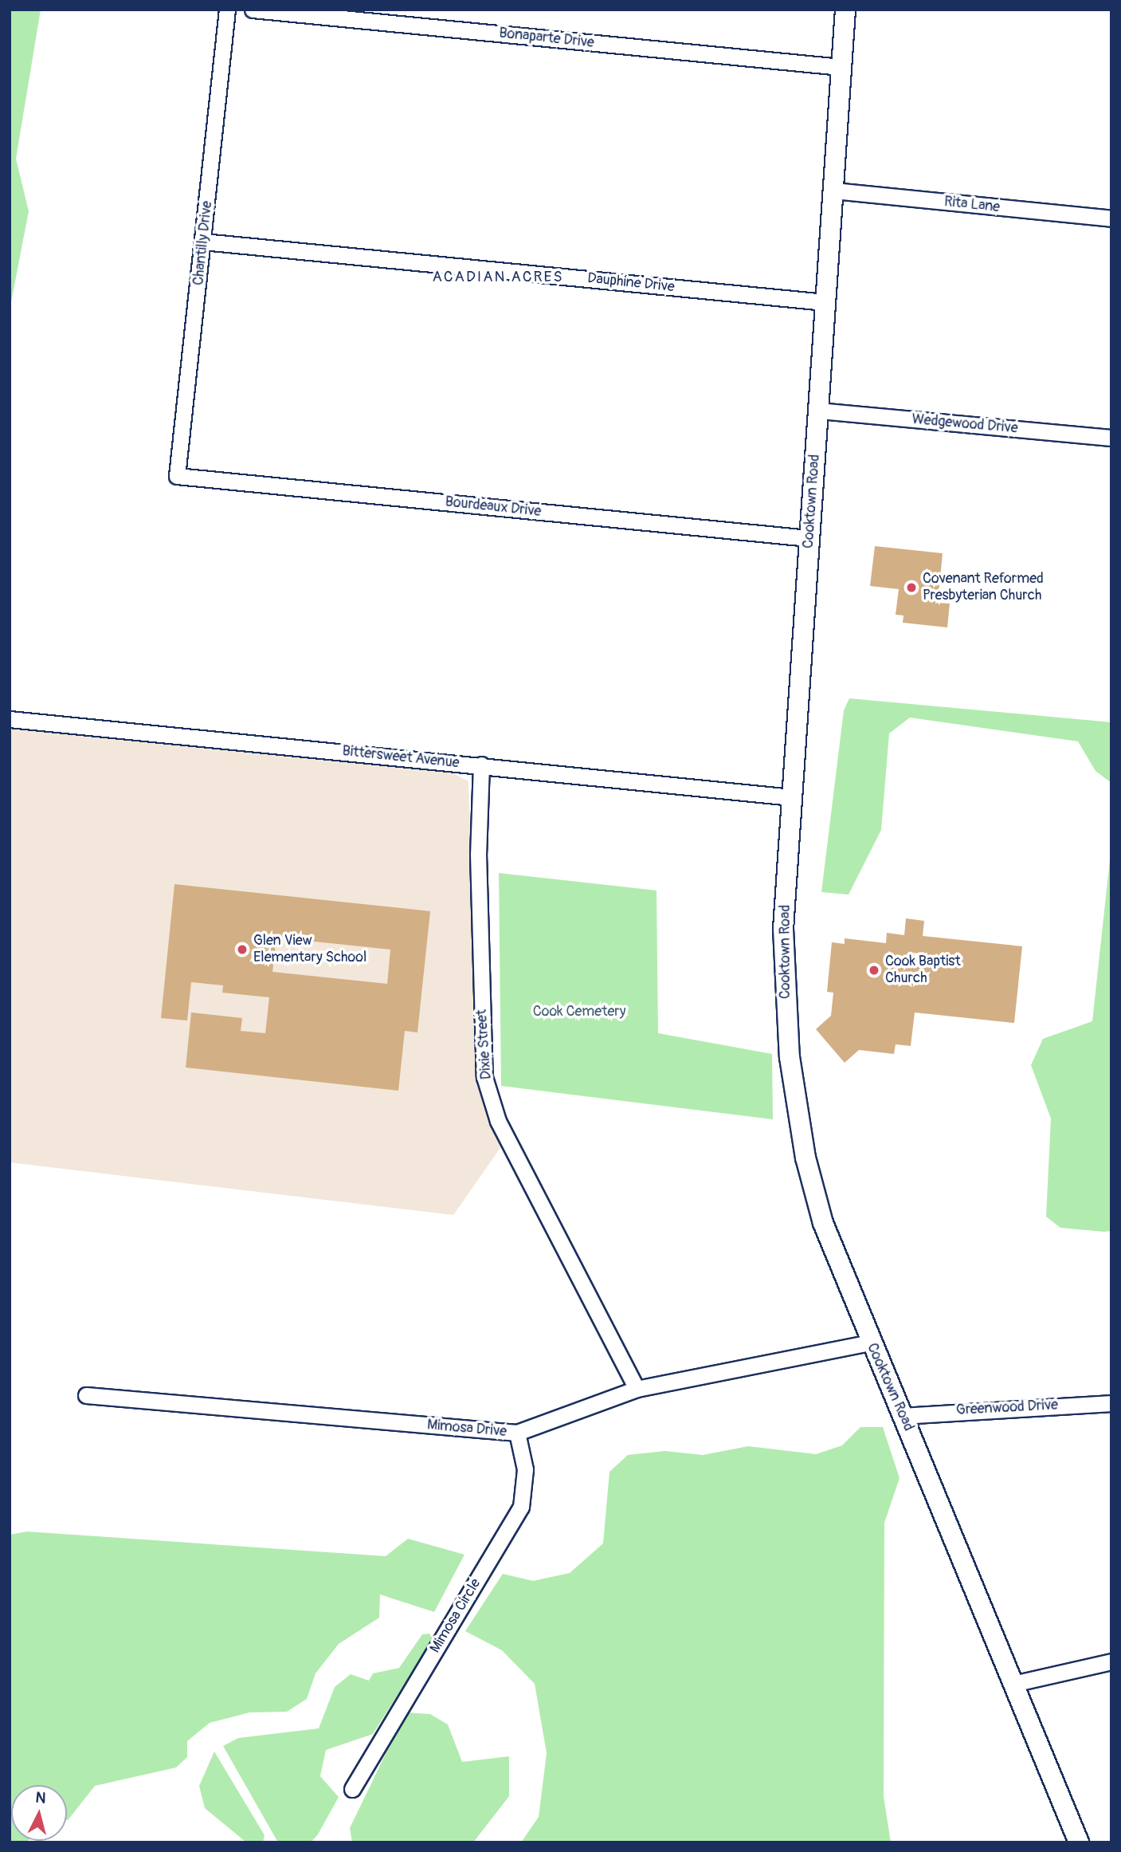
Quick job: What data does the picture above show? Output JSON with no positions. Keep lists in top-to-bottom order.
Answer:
{
  "streets": {
    "street": [
      "Bonaparte Drive",
      "Rita Lane",
      "Chantilly Drive",
      "Dauphine Drive",
      "Wedgewood Drive",
      "Cooktown Road",
      "Bourdeaux Drive",
      "Bittersweet Avenue",
      "Dixie Street",
      "Greenwood Drive",
      "Mimosa Drive",
      "Mimosa Circle"
    ]
  },
  "crossings": [
    ["Bonaparte Drive", "Cooktown Road"],
    ["Rita Lane", "Cooktown Road"],
    ["Chantilly Drive", "Dauphine Drive"],
    ["Chantilly Drive", "Bourdeaux Drive"],
    ["Dauphine Drive", "Cooktown Road"],
    ["Wedgewood Drive", "Cooktown Road"],
    ["Cooktown Road", "Bourdeaux Drive"],
    ["Cooktown Road", "Bittersweet Avenue"],
    ["Cooktown Road", "Greenwood Drive"],
    ["Cooktown Road", "Mimosa Drive"],
    ["Bittersweet Avenue", "Dixie Street"],
    ["Dixie Street", "Mimosa Drive"],
    ["Mimosa Drive", "Mimosa Circle"]
  ],
  "districts": ["ACADIAN ACRES"],
  "parks": ["Cook Cemetery"],
  "places": ["Covenant Reformed Presbyterian Church", "Glen View Elementary School", "Cook Baptist Church"],
  "north": "top"
}
